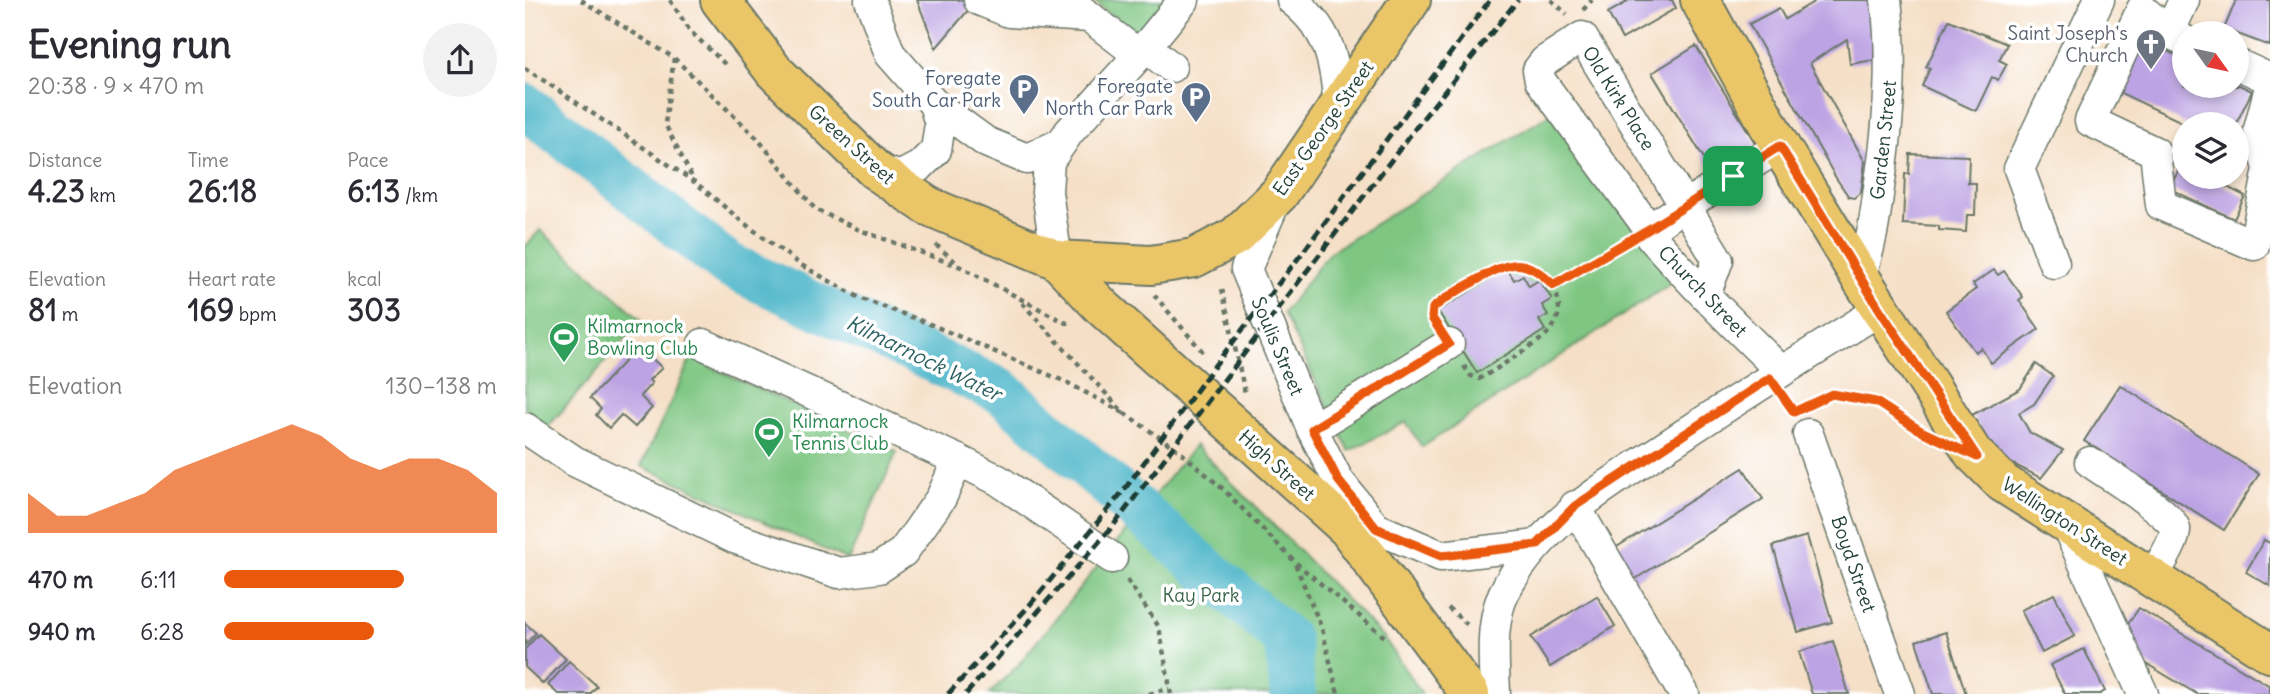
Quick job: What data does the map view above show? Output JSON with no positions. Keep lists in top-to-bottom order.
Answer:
{
  "streets": {
    "main road": [
      "East George Street",
      "Green Street",
      "High Street",
      "Wellington Street"
    ],
    "street": [
      "Old Kirk Place",
      "Garden Street",
      "Church Street",
      "Soulis Street",
      "Boyd Street"
    ]
  },
  "crossings": [
    ["Old Kirk Place", "Church Street"],
    ["East George Street", "Green Street"],
    ["East George Street", "Soulis Street"],
    ["East George Street", "High Street"],
    ["Garden Street", "Wellington Street"],
    ["Green Street", "High Street"]
  ],
  "water": ["Kilmarnock Water"],
  "parks": ["Kay Park"],
  "places": {
    "church": ["Saint Joseph's Church"],
    "parking": ["Foregate South Car Park", "Foregate North Car Park"],
    "sports": ["Kilmarnock Bowling Club", "Kilmarnock Tennis Club"]
  },
  "north": "bottom right",
  "page": {
    "heading": ["Evening run", "20:38 · 9 × 470 m"],
    "stats": [
      ["Distance", "4.23 km"],
      ["Time", "26:18"],
      ["Pace", "6:13 /km"],
      ["Elevation", "81 m"],
      ["Heart rate", "169 bpm"],
      ["kcal", "303"]
    ],
    "chart": ["Elevation", "130–138 m"],
    "list": [
      {
        "name": "470 m",
        "note": "6:11"
      },
      {
        "name": "940 m",
        "note": "6:28"
      }
    ]
  }
}
